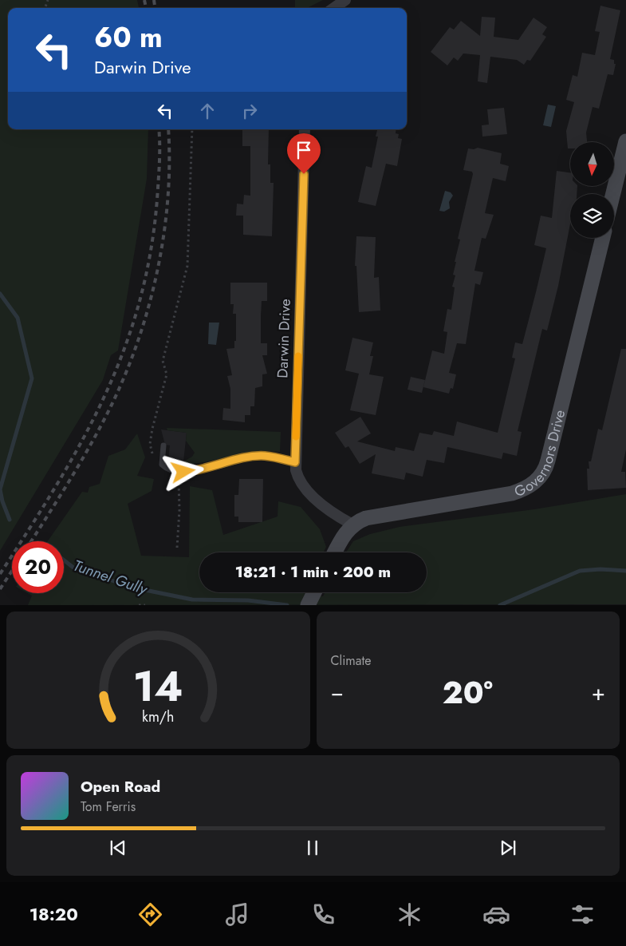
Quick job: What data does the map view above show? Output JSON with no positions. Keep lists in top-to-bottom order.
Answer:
{
  "streets": {
    "main road": ["Governors Drive"],
    "street": ["Darwin Drive"]
  },
  "crossings": [
    ["Darwin Drive", "Governors Drive"]
  ],
  "water": ["Tunnel Gully"],
  "north": "bottom",
  "page": {
    "turn": ["60 m", "Darwin Drive"],
    "limit": "20",
    "trip": "18:21 · 1 min · 200 m",
    "tile": "Climate",
    "heat": ["−", "20°", "+"],
    "song": ["Open Road", "Tom Ferris"],
    "tabs": "18:20",
    "gauge": ["14", "km/h"]
  }
}
